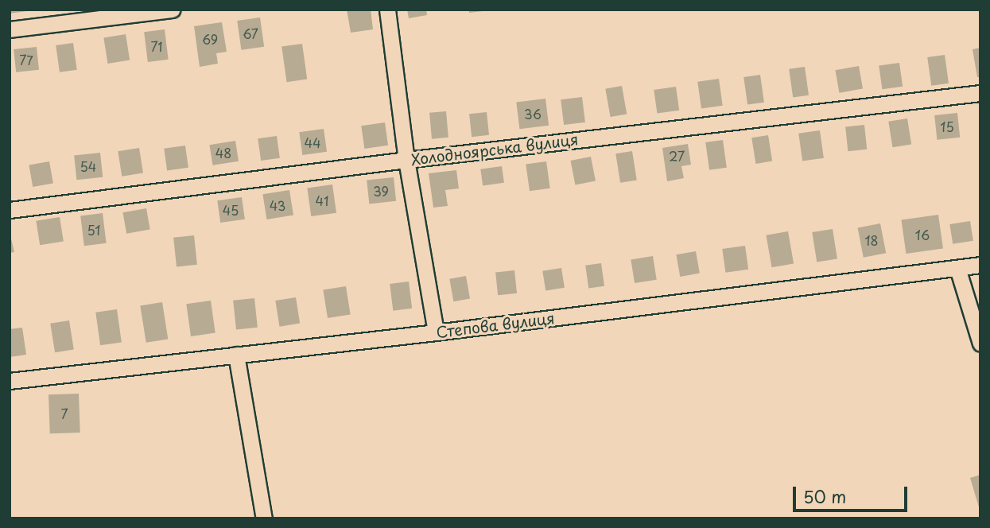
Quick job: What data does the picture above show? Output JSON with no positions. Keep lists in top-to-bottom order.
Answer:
{
  "streets": {
    "street": ["Холодноярська вулиця", "Степова вулиця"]
  },
  "house_numbers": [
    "67",
    "69",
    "71",
    "77",
    "36",
    "15",
    "44",
    "48",
    "27",
    "54",
    "39",
    "41",
    "43",
    "45",
    "51",
    "16",
    "18",
    "7"
  ],
  "scale_bar": "50 m"
}
